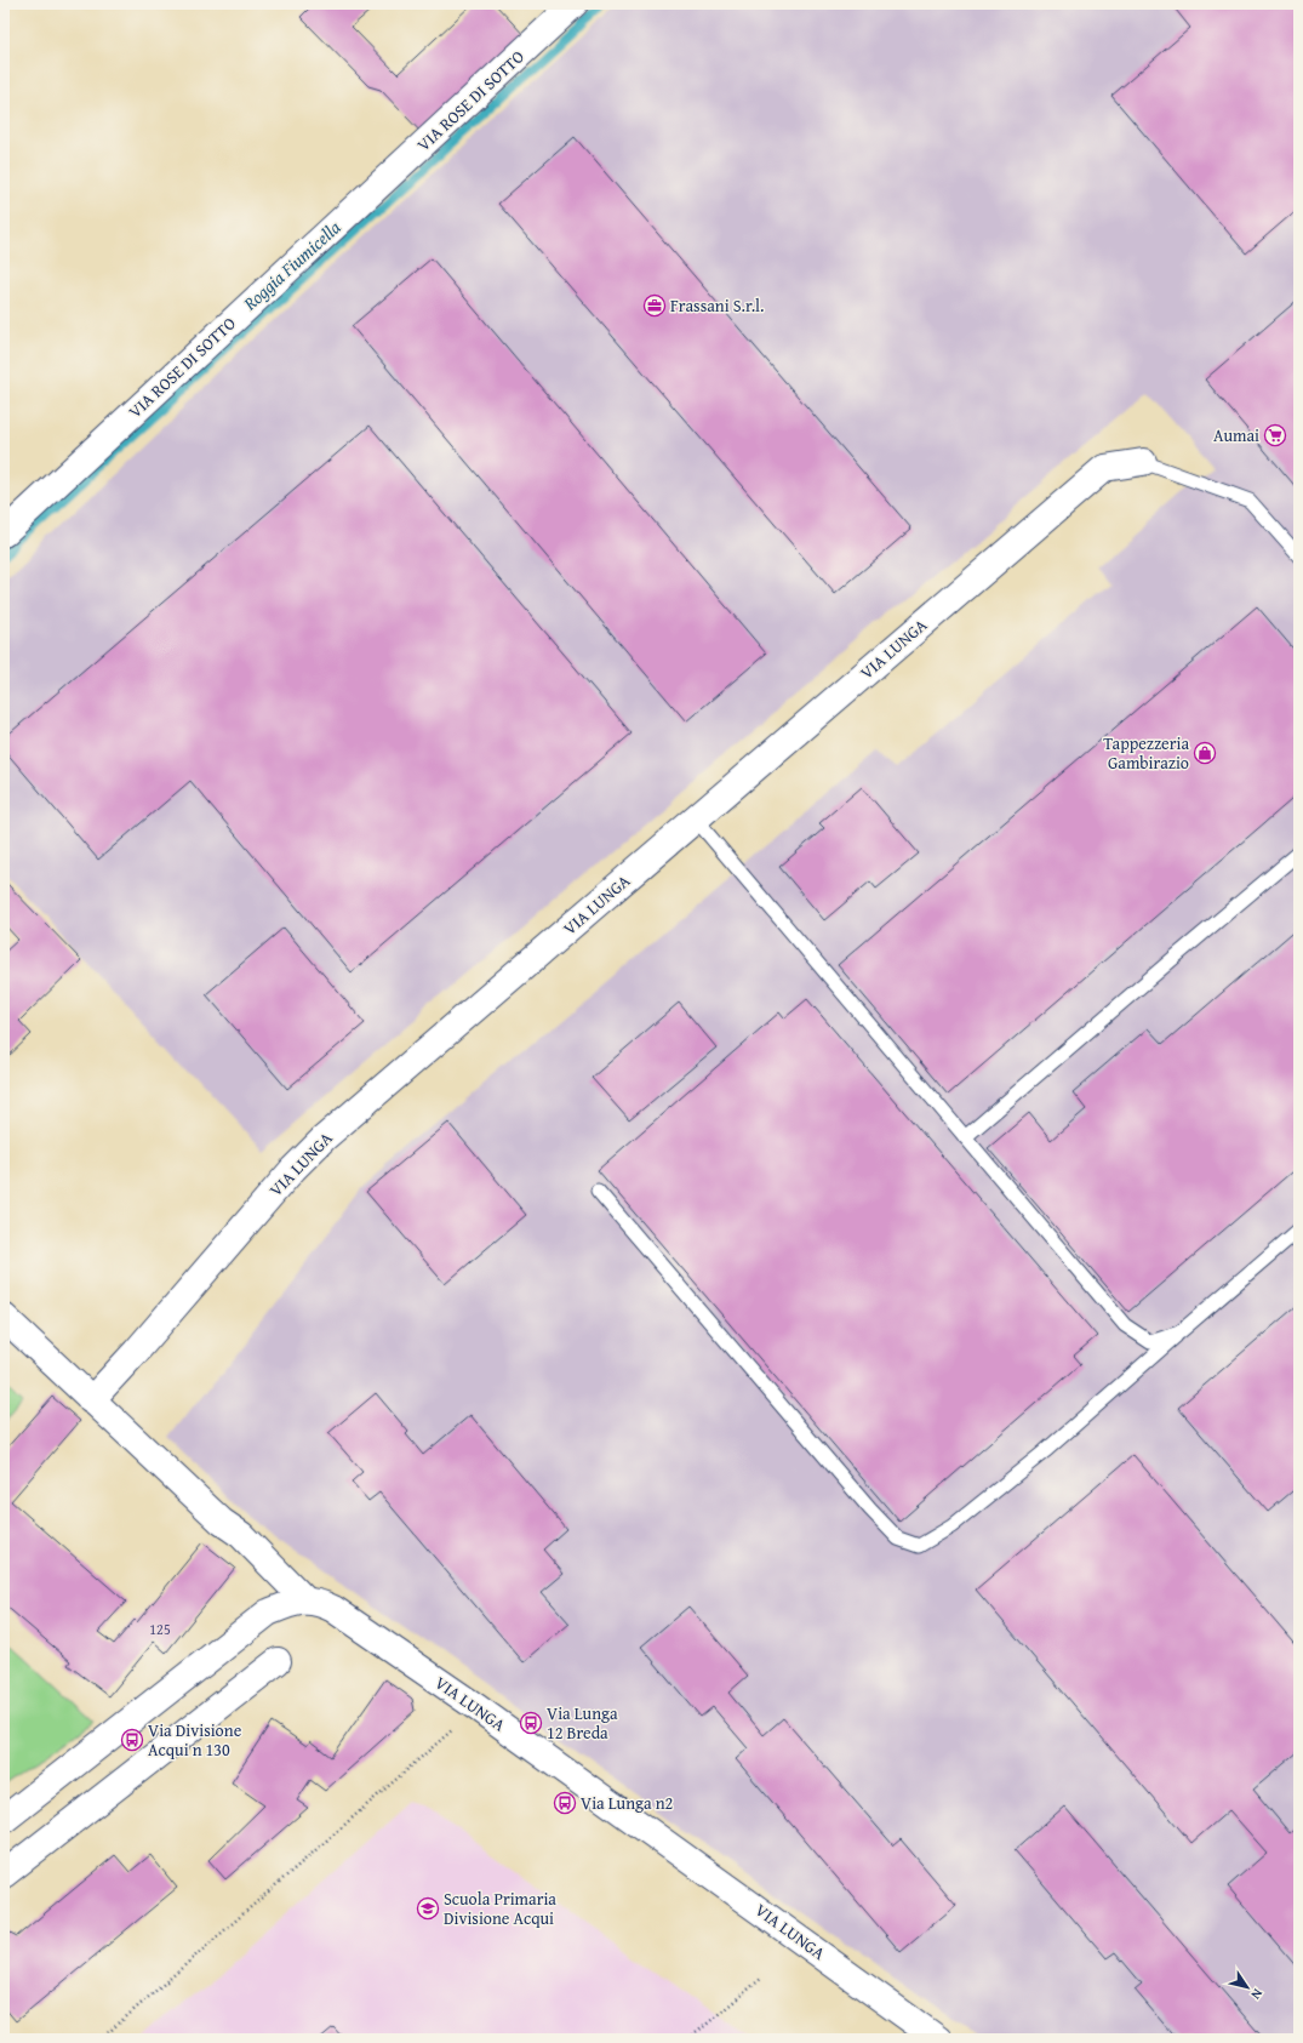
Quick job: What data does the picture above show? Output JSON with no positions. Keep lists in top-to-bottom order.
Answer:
{
  "streets": {
    "street": ["VIA ROSE DI SOTTO", "VIA LUNGA"]
  },
  "water": ["Roggia Fiumicella"],
  "places": {
    "office": ["Frassani S.r.l."],
    "supermarket": ["Aumai"],
    "shop": ["Tappezzeria Gambirazio"],
    "bus stop": ["Via Lunga 12 Breda", "Via Divisione Acqui n 130", "Via Lunga n2"],
    "school or university": ["Scuola Primaria Divisione Acqui"]
  },
  "house_numbers": ["125"],
  "north": "bottom right"
}
